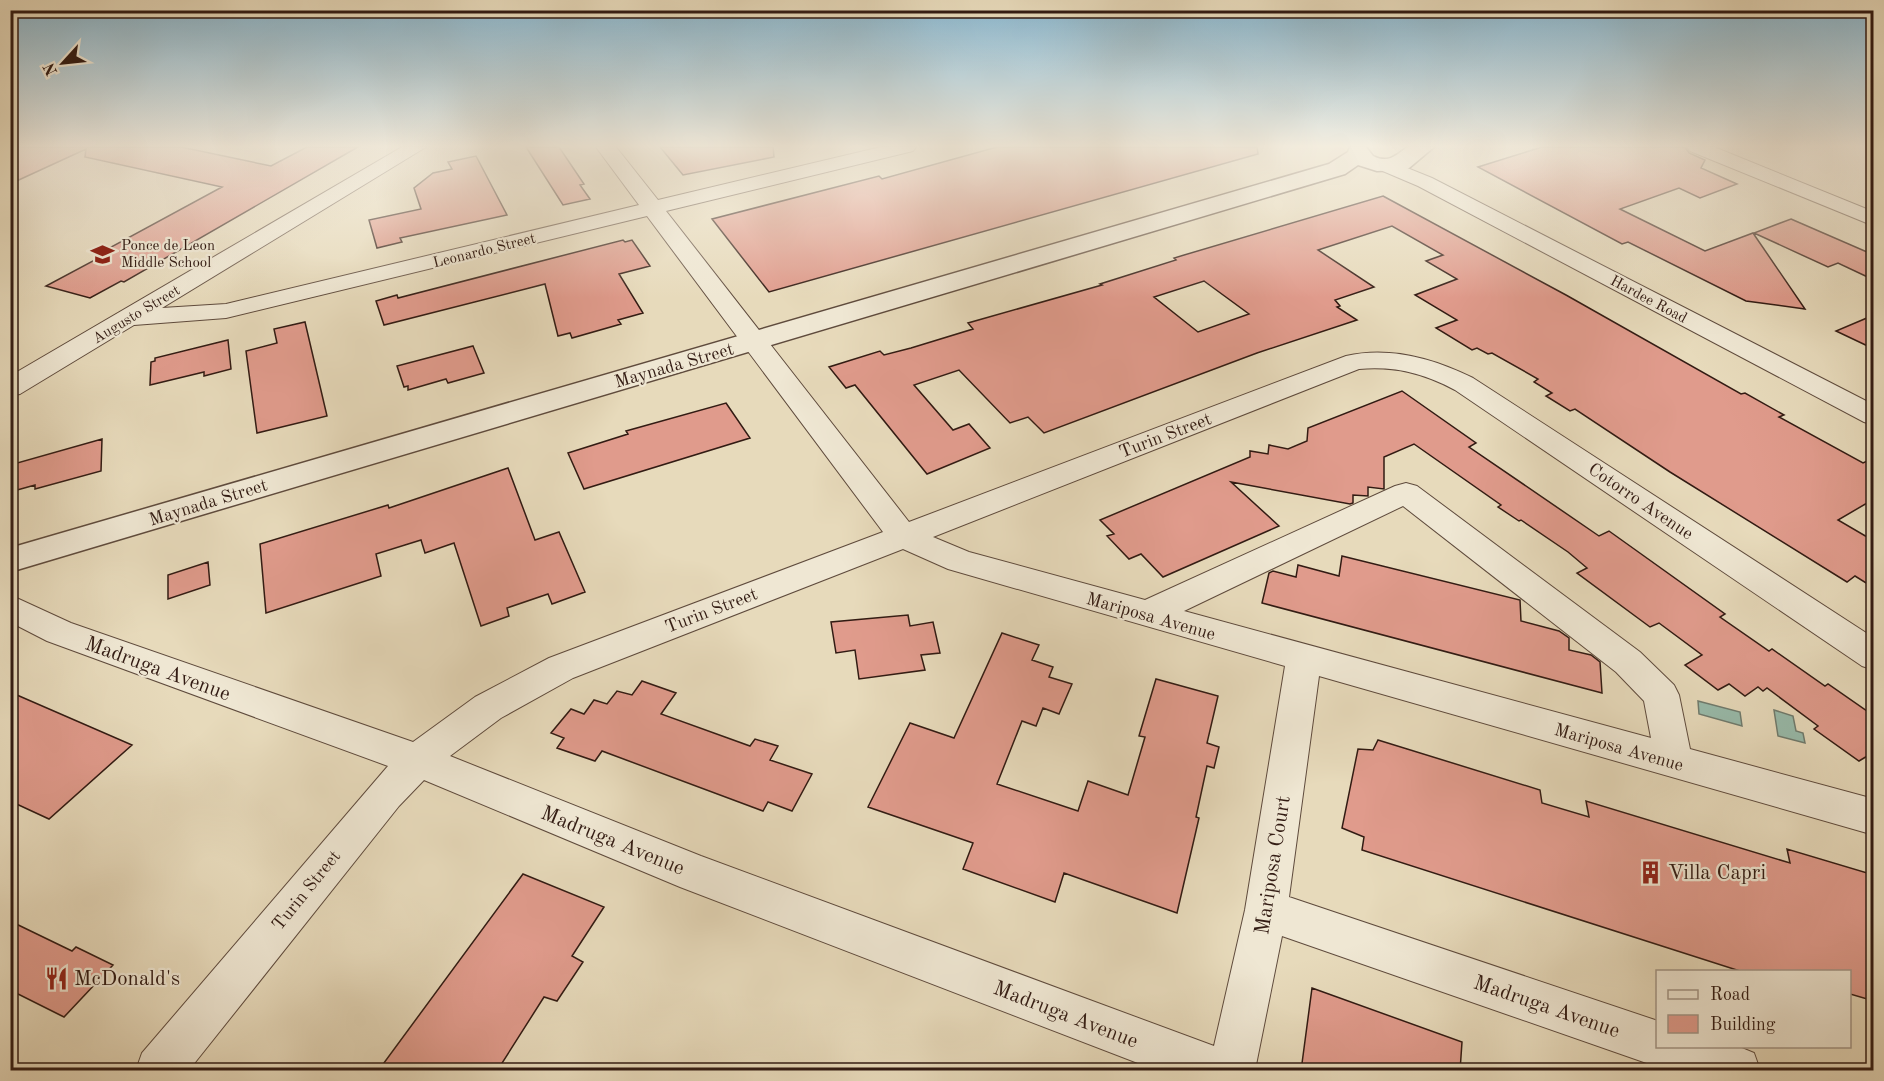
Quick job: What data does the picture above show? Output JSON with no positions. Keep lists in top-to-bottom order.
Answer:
{
  "streets": {
    "street": [
      "Leonardo Street",
      "Hardee Road",
      "Augusto Street",
      "Maynada Street",
      "Turin Street",
      "Cotorro Avenue",
      "Mariposa Avenue",
      "Madruga Avenue",
      "Mariposa Court"
    ]
  },
  "crossings": [
    ["Leonardo Street", "Augusto Street"],
    ["Leonardo Street", "Mariposa Avenue"],
    ["Maynada Street", "Mariposa Avenue"],
    ["Turin Street", "Cotorro Avenue"],
    ["Turin Street", "Mariposa Avenue"],
    ["Turin Street", "Madruga Avenue"],
    ["Mariposa Avenue", "Mariposa Court"],
    ["Madruga Avenue", "Mariposa Court"]
  ],
  "places": {
    "school or university": ["Ponce de Leon Middle School"],
    "building": ["Villa Capri"],
    "restaurant": ["McDonald's"]
  },
  "legend": ["Road", "Building"],
  "north": "bottom left"
}
